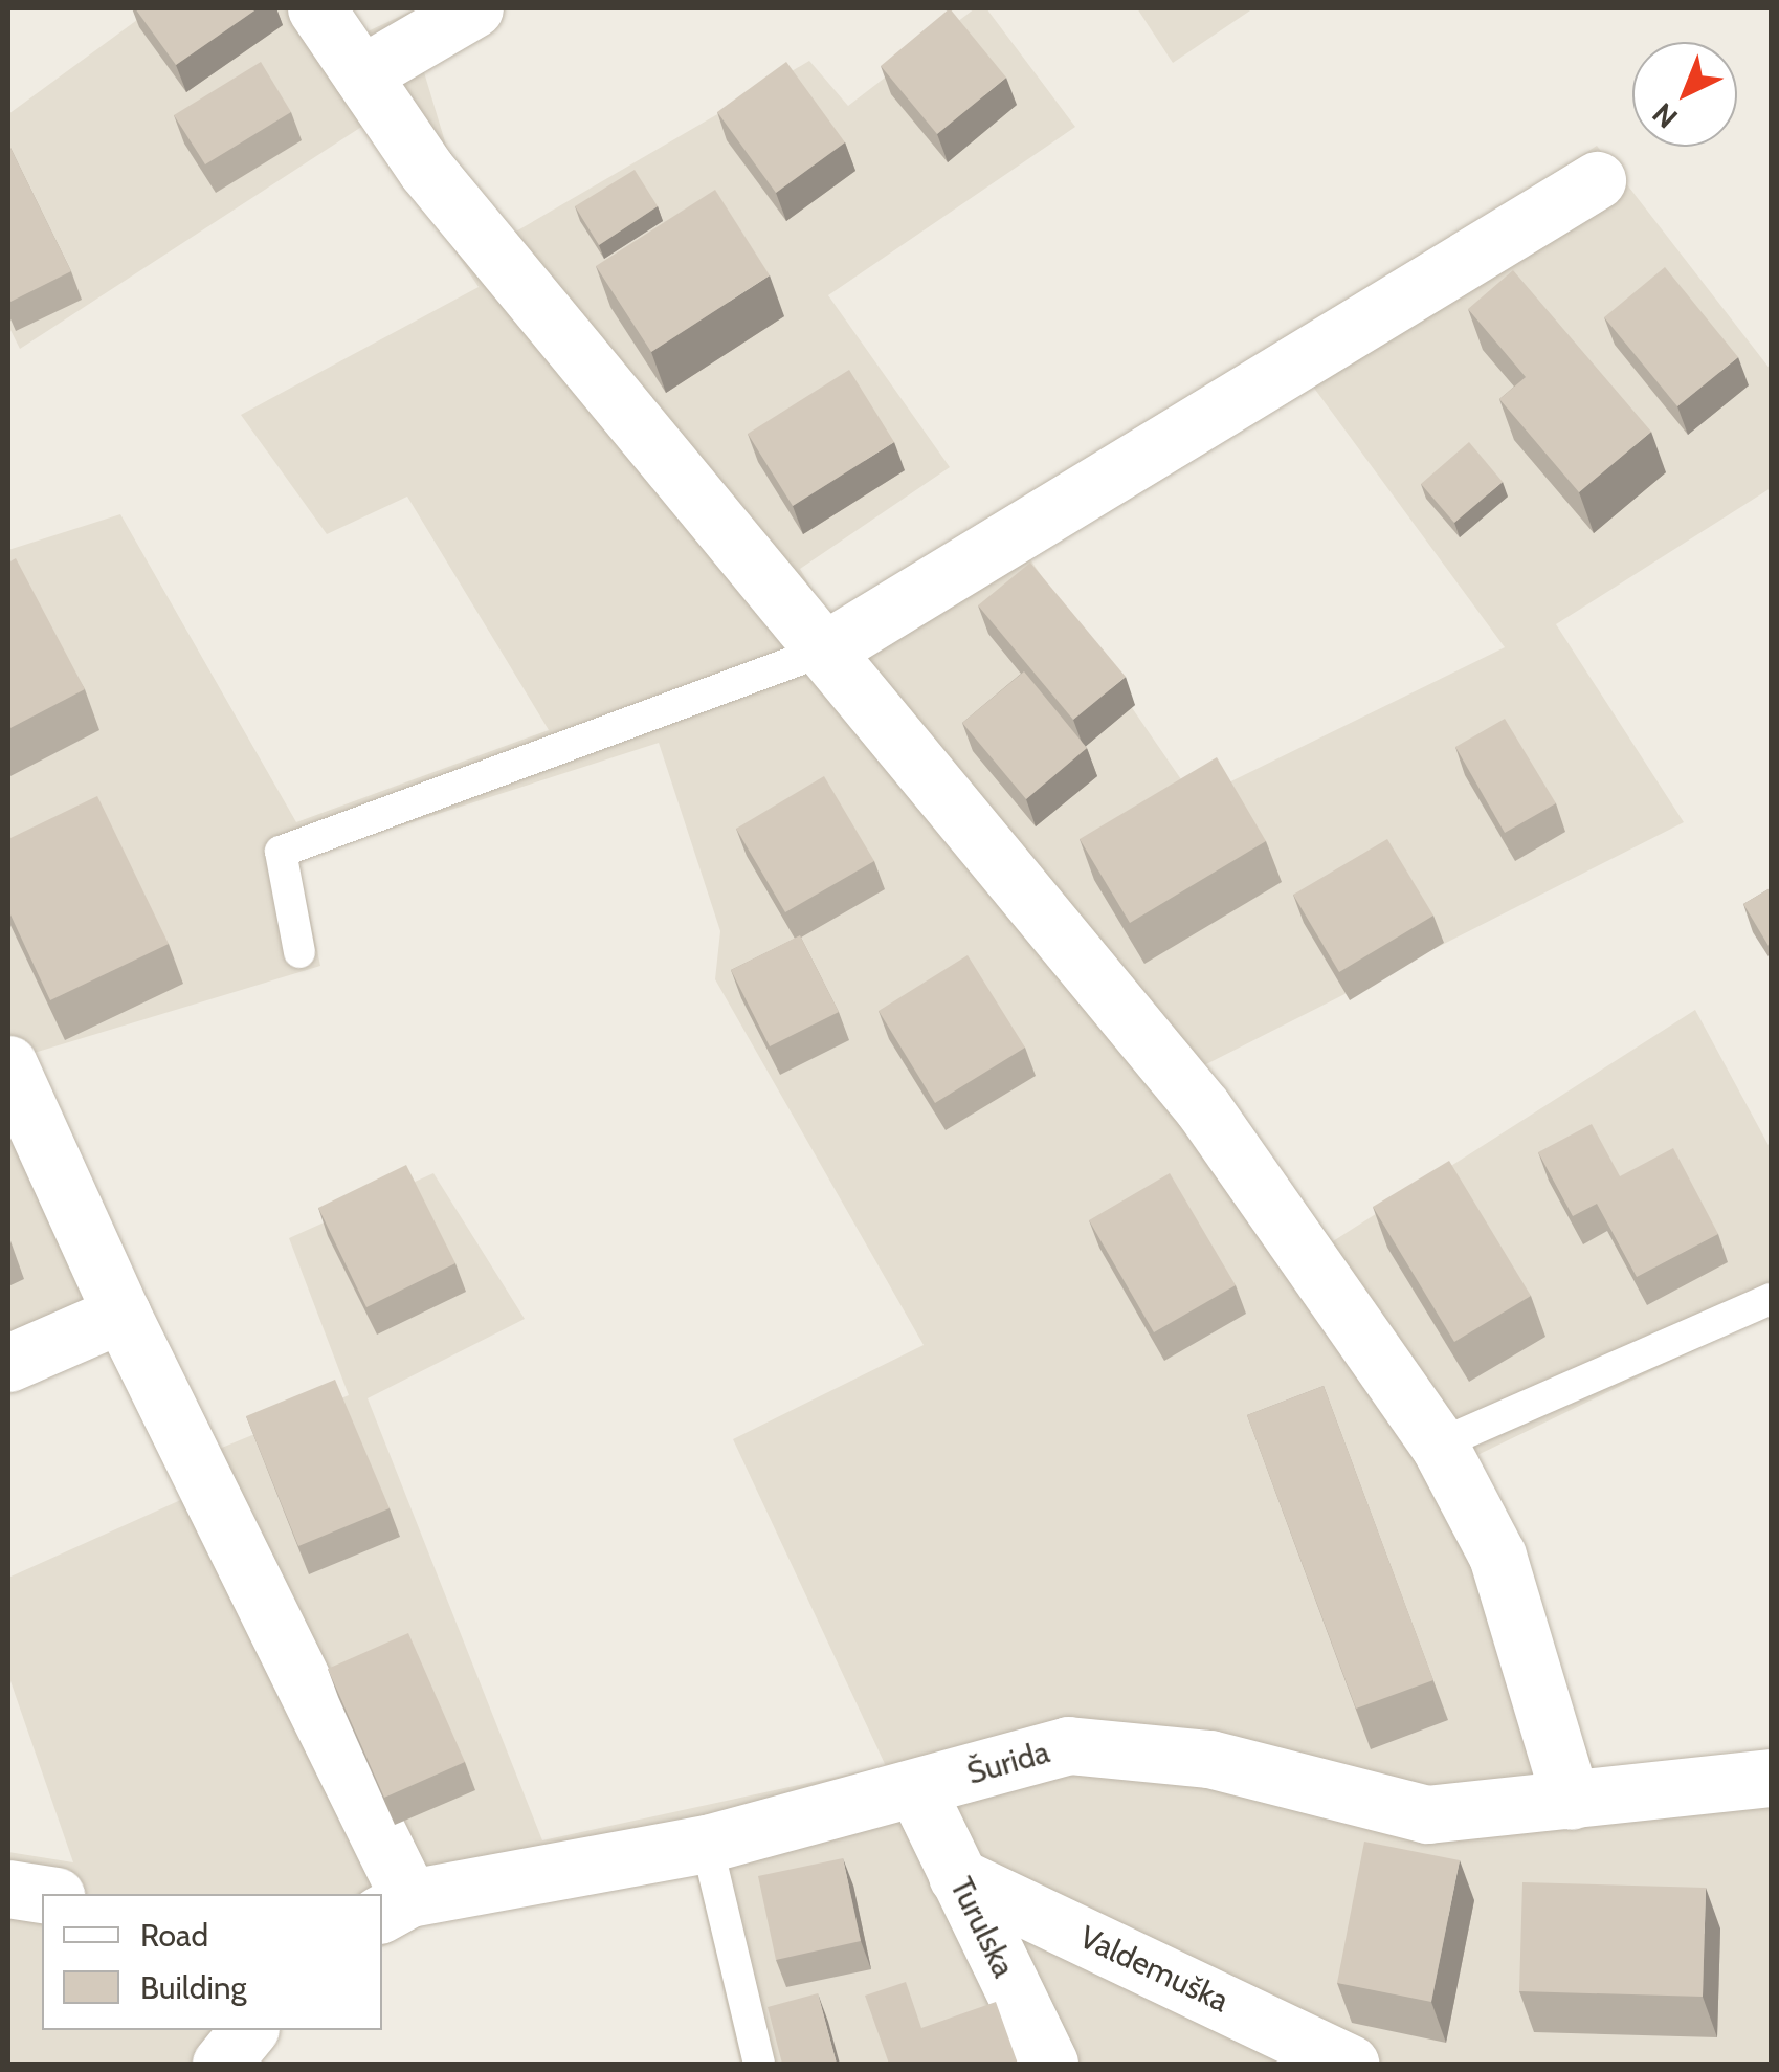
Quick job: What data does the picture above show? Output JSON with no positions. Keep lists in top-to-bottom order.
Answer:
{
  "streets": {
    "street": ["Šurida", "Turulska", "Valdemuška"]
  },
  "crossings": [
    ["Šurida", "Turulska"],
    ["Turulska", "Valdemuška"]
  ],
  "legend": ["Road", "Building"],
  "north": "bottom left"
}
